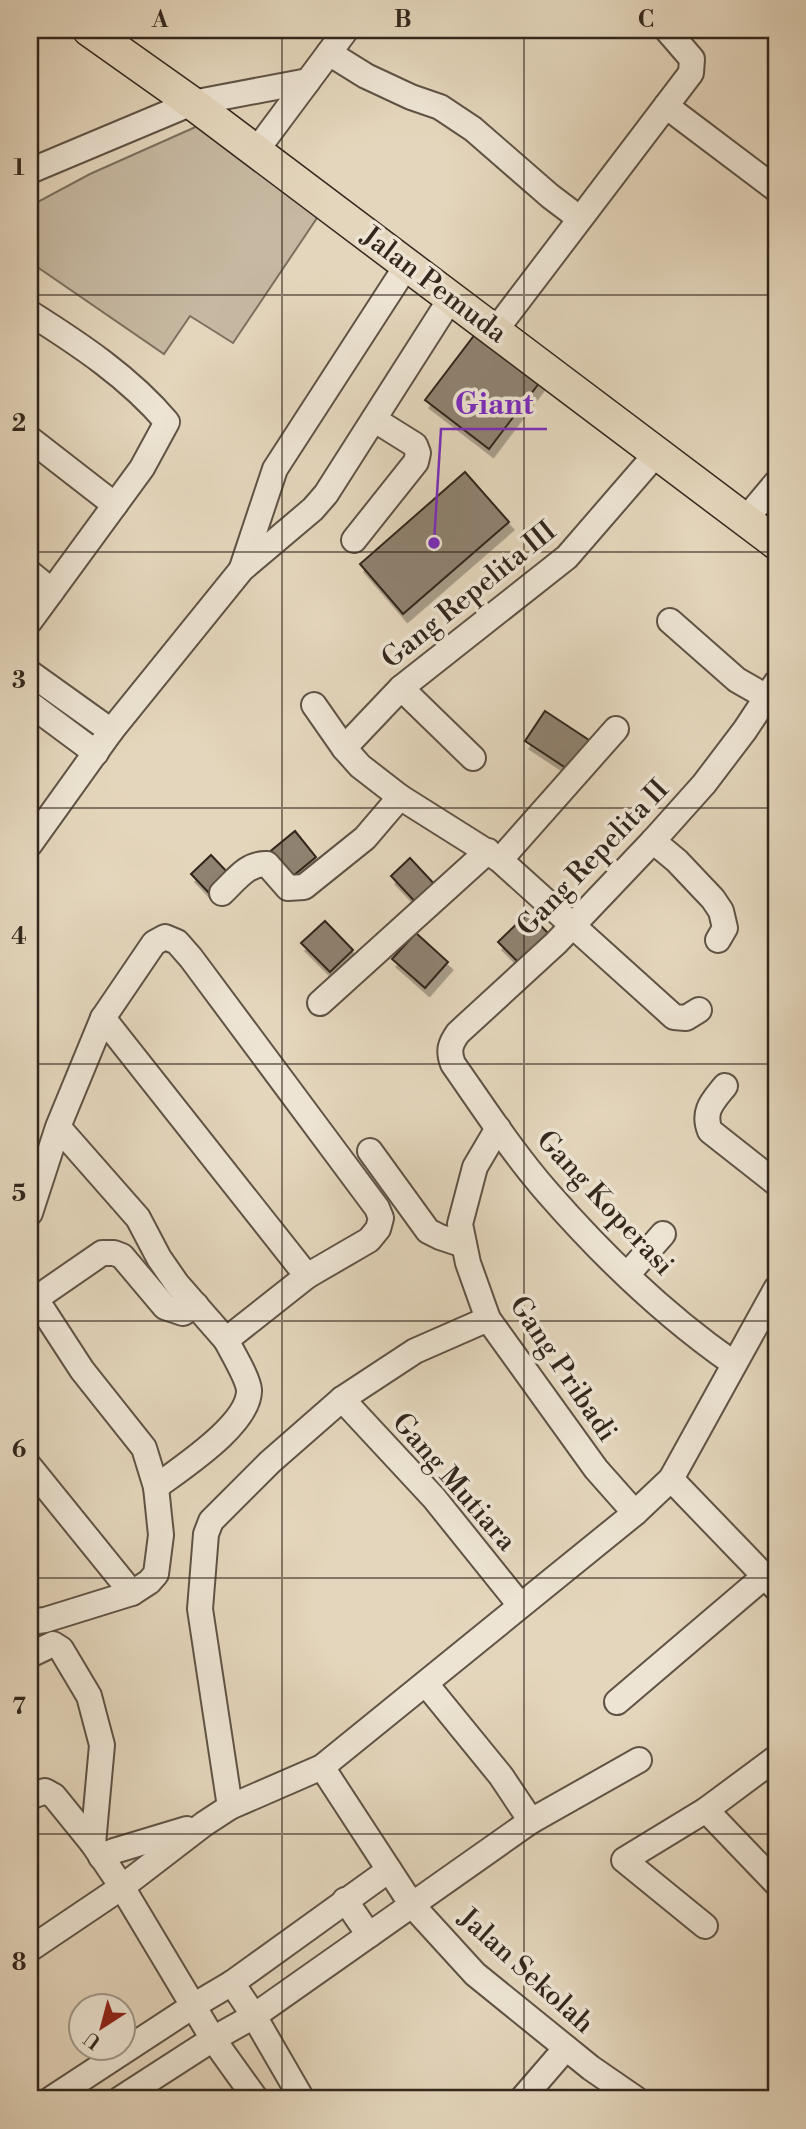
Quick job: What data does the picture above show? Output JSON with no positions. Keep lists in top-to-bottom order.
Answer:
{
  "streets": {
    "main road": ["Jalan Pemuda"],
    "street": [
      "Gang Repelita III",
      "Gang Repelita II",
      "Gang Koperasi",
      "Gang Pribadi",
      "Gang Mutiara",
      "Jalan Sekolah"
    ]
  },
  "crossings": [
    ["Jalan Pemuda", "Gang Repelita III"],
    ["Gang Repelita II", "Gang Koperasi"],
    ["Gang Koperasi", "Gang Pribadi"]
  ],
  "places": ["Giant"],
  "north": "bottom left",
  "grid": {
    "columns": ["A", "B", "C"],
    "rows": [
      "1",
      "2",
      "3",
      "4",
      "5",
      "6",
      "7",
      "8"
    ]
  }
}
